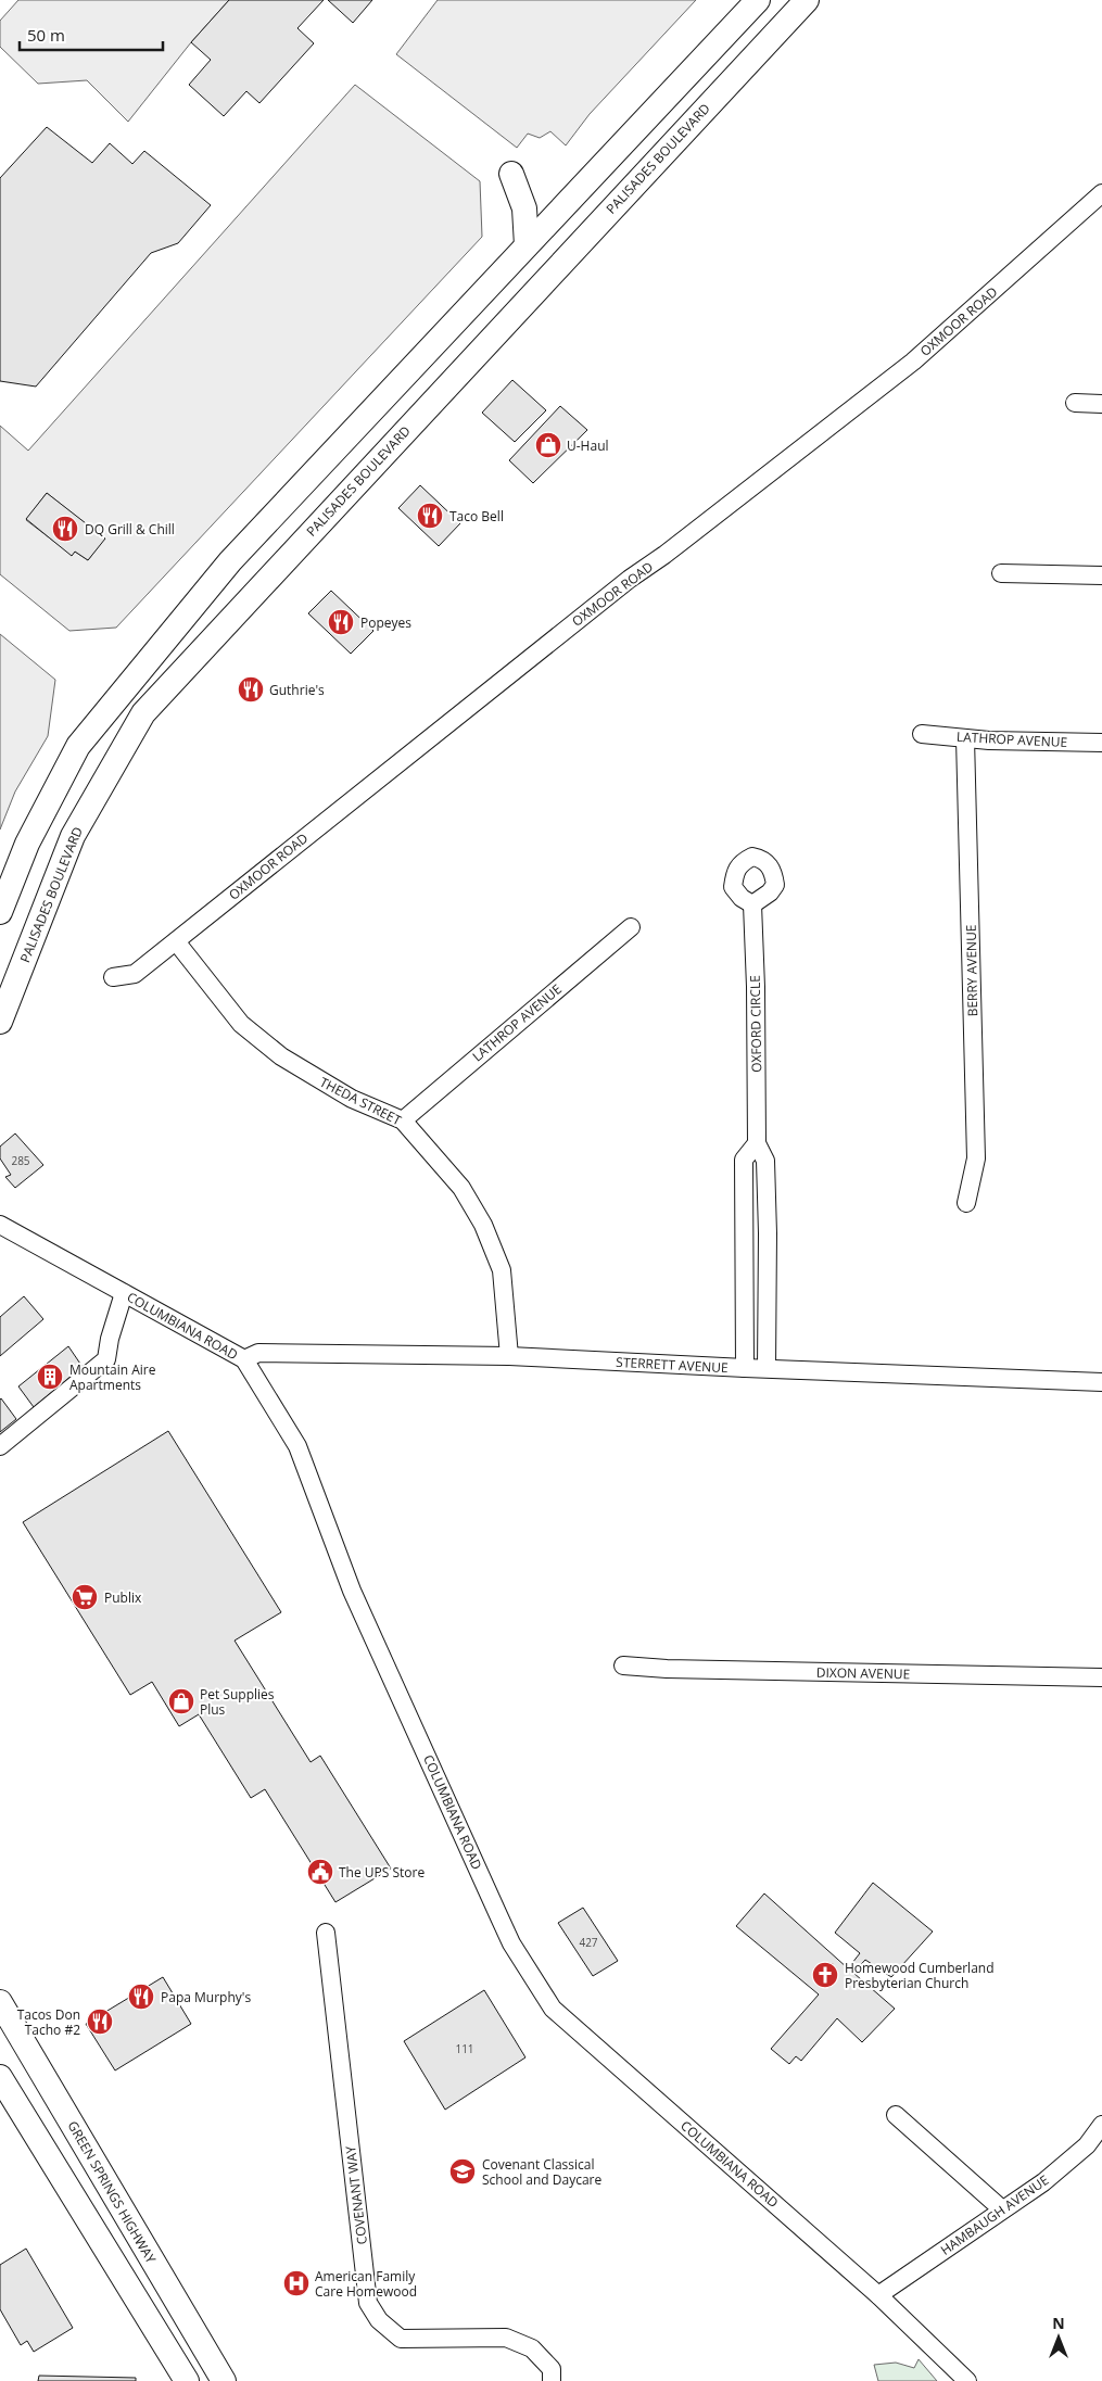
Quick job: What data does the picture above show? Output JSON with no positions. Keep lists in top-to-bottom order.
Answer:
{
  "streets": {
    "main road": ["PALISADES BOULEVARD", "GREEN SPRINGS HIGHWAY"],
    "street": [
      "OXMOOR ROAD",
      "LATHROP AVENUE",
      "BERRY AVENUE",
      "OXFORD CIRCLE",
      "THEDA STREET",
      "COLUMBIANA ROAD",
      "STERRETT AVENUE",
      "DIXON AVENUE",
      "COVENANT WAY",
      "HAMBAUGH AVENUE"
    ]
  },
  "crossings": [
    ["OXMOOR ROAD", "THEDA STREET"],
    ["LATHROP AVENUE", "BERRY AVENUE"],
    ["LATHROP AVENUE", "THEDA STREET"],
    ["OXFORD CIRCLE", "STERRETT AVENUE"],
    ["THEDA STREET", "STERRETT AVENUE"],
    ["COLUMBIANA ROAD", "STERRETT AVENUE"],
    ["COLUMBIANA ROAD", "HAMBAUGH AVENUE"]
  ],
  "places": {
    "shop": ["U-Haul", "Pet Supplies Plus"],
    "restaurant": [
      "Taco Bell",
      "DQ Grill & Chill",
      "Popeyes",
      "Guthrie's",
      "Papa Murphy's",
      "Tacos Don Tacho #2"
    ],
    "building": ["Mountain Aire Apartments"],
    "supermarket": ["Publix"],
    "public building": ["The UPS Store"],
    "church": ["Homewood Cumberland Presbyterian Church"],
    "school or university": ["Covenant Classical School and Daycare"],
    "hospital": ["American Family Care Homewood"]
  },
  "house_numbers": ["285", "427", "111"],
  "scale_bar": "50 m",
  "north": "top"
}
